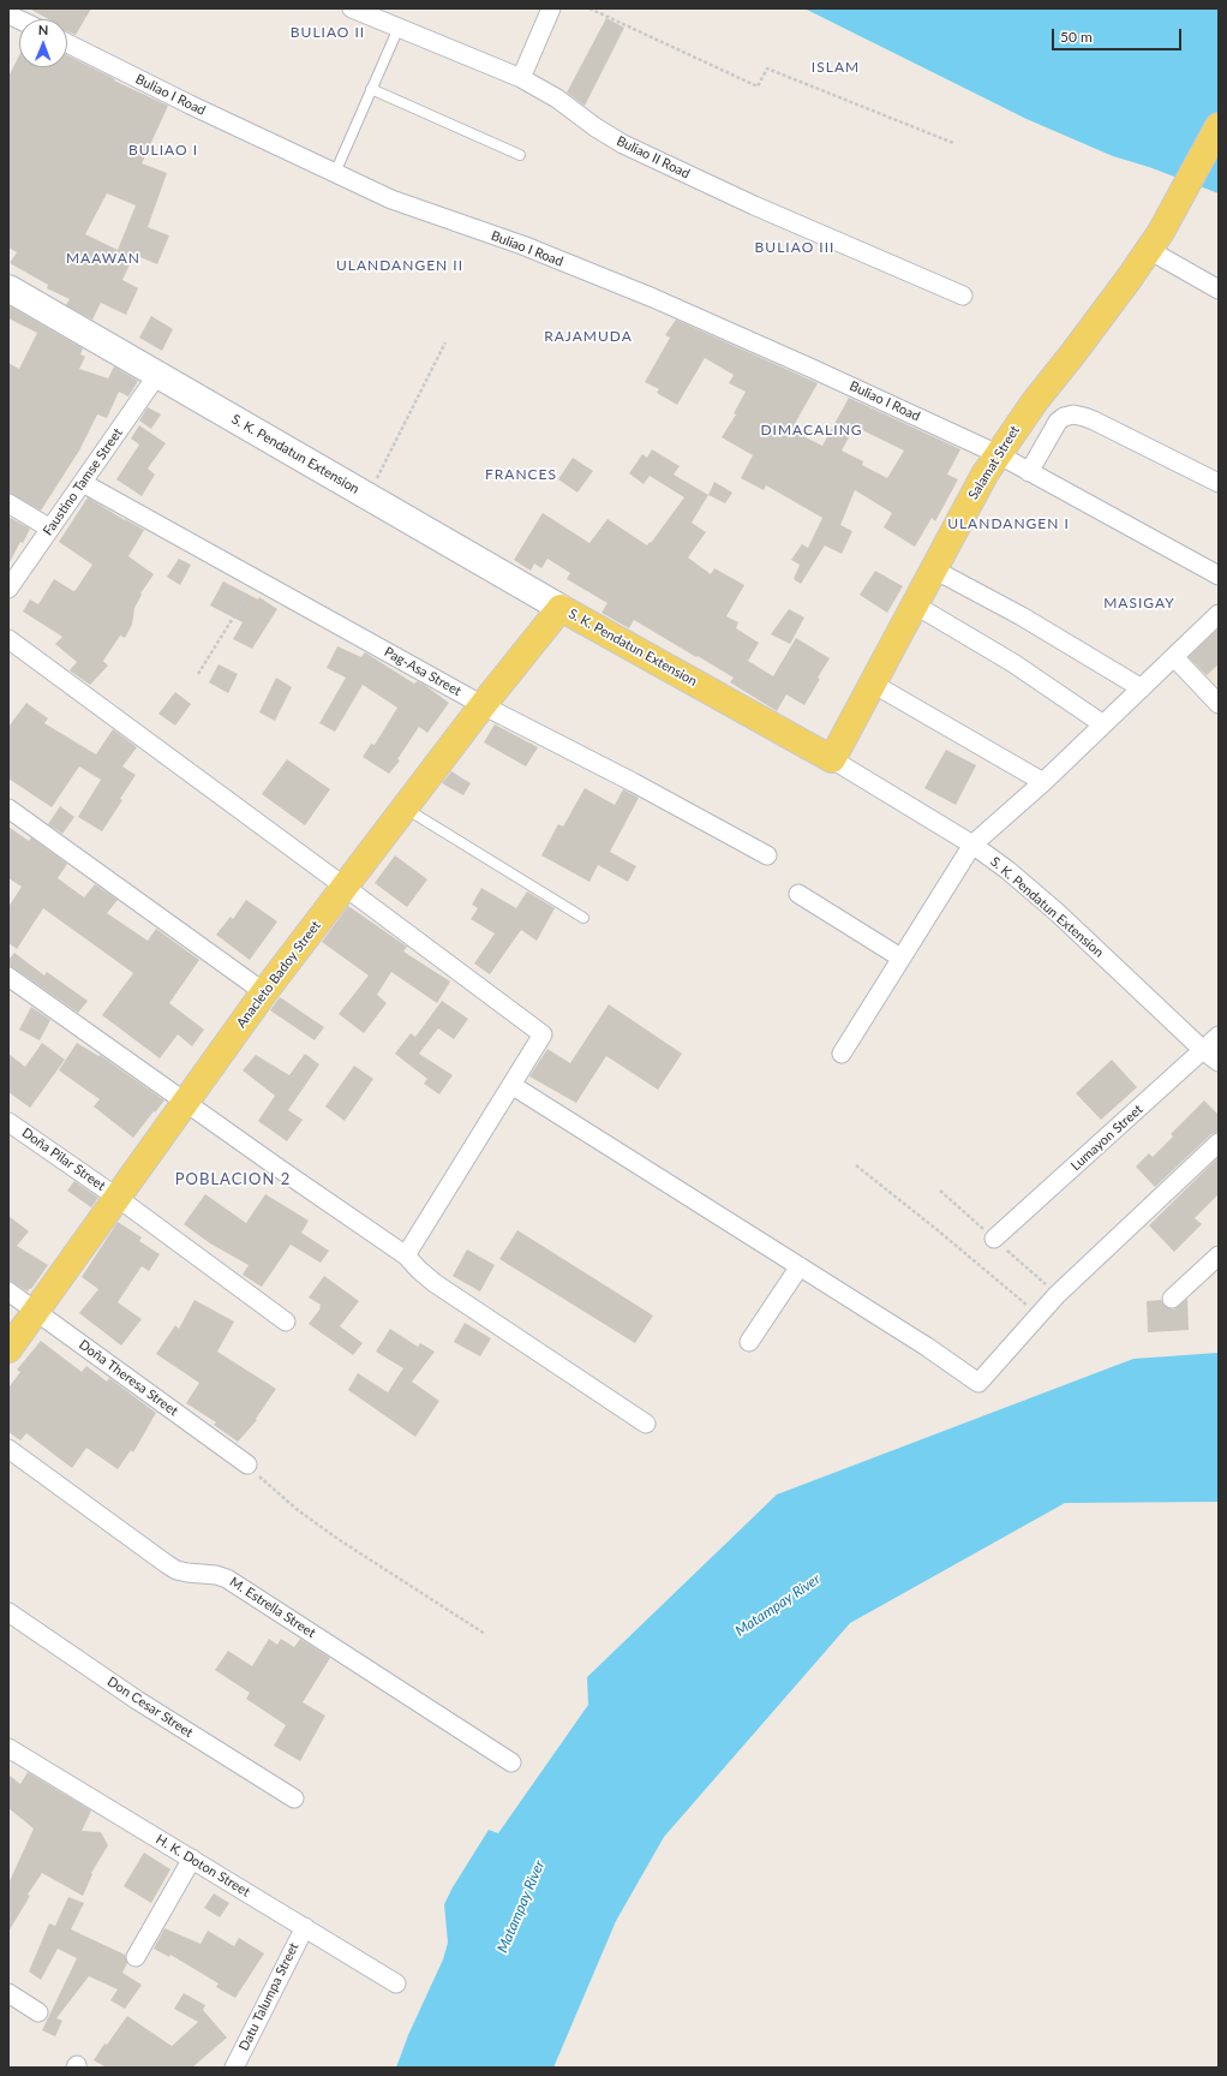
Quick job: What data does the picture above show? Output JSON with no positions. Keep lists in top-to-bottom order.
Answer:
{
  "streets": {
    "main road": ["S. K. Pendatun Extension", "Salamat Street", "Anacleto Badoy Street"],
    "street": [
      "Buliao I Road",
      "Buliao II Road",
      "Faustino Tamse Street",
      "Pag-Asa Street",
      "Lumayon Street",
      "Doña Pilar Street",
      "Doña Theresa Street",
      "M. Estrella Street",
      "Don Cesar Street",
      "H. K. Doton Street",
      "Datu Talumpa Street"
    ]
  },
  "crossings": [
    ["Buliao I Road", "Salamat Street"],
    ["S. K. Pendatun Extension", "Salamat Street"],
    ["S. K. Pendatun Extension", "Faustino Tamse Street"],
    ["S. K. Pendatun Extension", "Anacleto Badoy Street"],
    ["S. K. Pendatun Extension", "Lumayon Street"],
    ["Faustino Tamse Street", "Pag-Asa Street"],
    ["Pag-Asa Street", "Anacleto Badoy Street"],
    ["Anacleto Badoy Street", "Doña Pilar Street"],
    ["Anacleto Badoy Street", "Doña Theresa Street"],
    ["H. K. Doton Street", "Datu Talumpa Street"]
  ],
  "districts": [
    "BULIAO II",
    "ISLAM",
    "BULIAO I",
    "BULIAO III",
    "MAAWAN",
    "ULANDANGEN II",
    "RAJAMUDA",
    "DIMACALING",
    "FRANCES",
    "ULANDANGEN I",
    "MASIGAY",
    "POBLACION 2"
  ],
  "water": ["Matampay River"],
  "scale_bar": "50 m",
  "north": "top"
}
